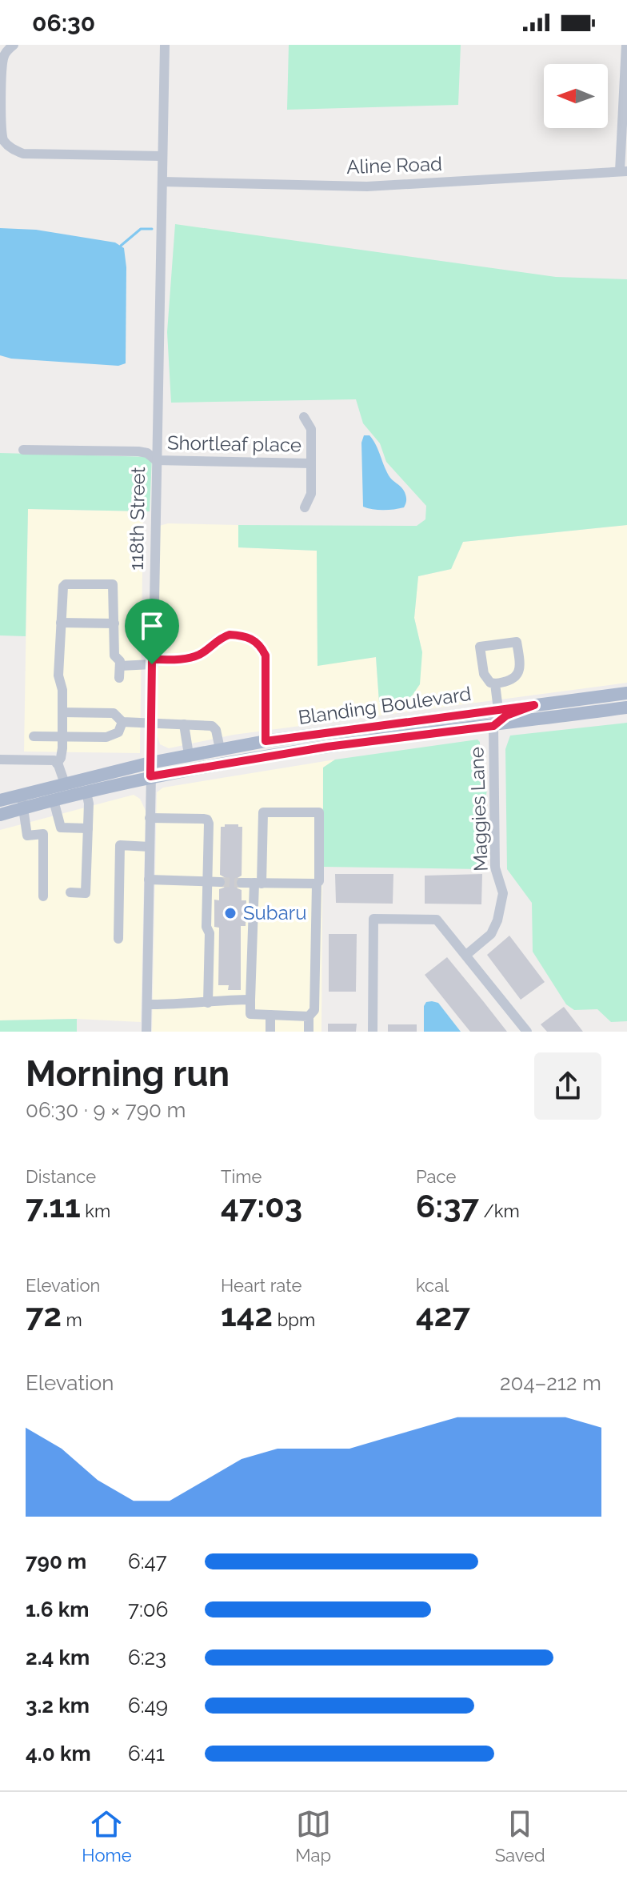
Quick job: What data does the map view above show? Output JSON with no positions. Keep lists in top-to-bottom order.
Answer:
{
  "streets": {
    "main road": ["Blanding Boulevard"],
    "street": [
      "Aline Road",
      "Shortleaf place",
      "118th Street",
      "Maggies Lane"
    ]
  },
  "crossings": [
    ["Aline Road", "118th Street"],
    ["Shortleaf place", "118th Street"],
    ["118th Street", "Blanding Boulevard"],
    ["Blanding Boulevard", "Maggies Lane"]
  ],
  "places": ["Subaru"],
  "north": "left",
  "page": {
    "status": "06:30",
    "heading": ["Morning run", "06:30 · 9 × 790 m"],
    "stats": [
      ["Distance", "7.11 km"],
      ["Time", "47:03"],
      ["Pace", "6:37 /km"],
      ["Elevation", "72 m"],
      ["Heart rate", "142 bpm"],
      ["kcal", "427"]
    ],
    "chart": ["Elevation", "204–212 m"],
    "list": [
      {
        "name": "790 m",
        "note": "6:47"
      },
      {
        "name": "1.6 km",
        "note": "7:06"
      },
      {
        "name": "2.4 km",
        "note": "6:23"
      },
      {
        "name": "3.2 km",
        "note": "6:49"
      },
      {
        "name": "4.0 km",
        "note": "6:41"
      }
    ],
    "tabs": ["Home", "Map", "Saved"]
  }
}
